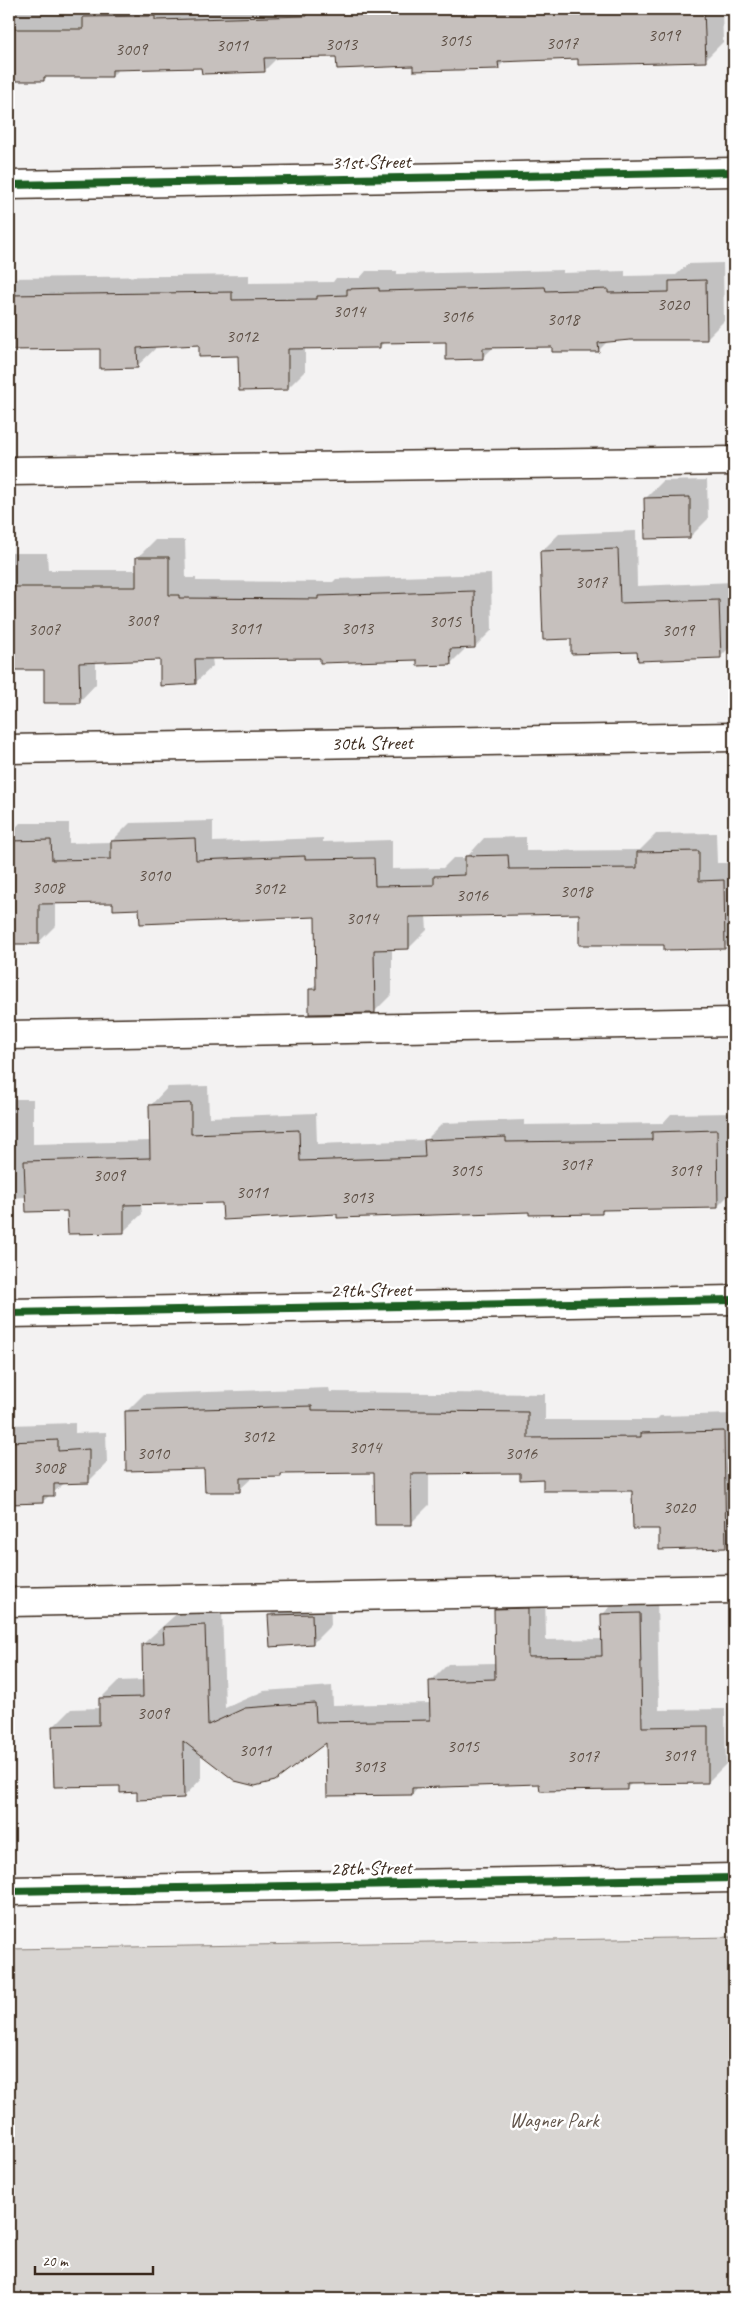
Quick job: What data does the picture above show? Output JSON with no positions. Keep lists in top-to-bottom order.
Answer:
{
  "streets": {
    "street": [
      "31st Street",
      "30th Street",
      "29th Street",
      "28th Street"
    ]
  },
  "parks": ["Wagner Park"],
  "house_numbers": [
    "3019",
    "3015",
    "3017",
    "3013",
    "3011",
    "3009",
    "3020",
    "3014",
    "3016",
    "3018",
    "3012",
    "3017",
    "3009",
    "3015",
    "3011",
    "3013",
    "3007",
    "3019",
    "3010",
    "3008",
    "3012",
    "3018",
    "3016",
    "3014",
    "3017",
    "3015",
    "3019",
    "3009",
    "3011",
    "3013",
    "3012",
    "3014",
    "3010",
    "3016",
    "3008",
    "3020",
    "3009",
    "3015",
    "3011",
    "3019",
    "3017",
    "3013"
  ],
  "scale_bar": "20 m"
}
